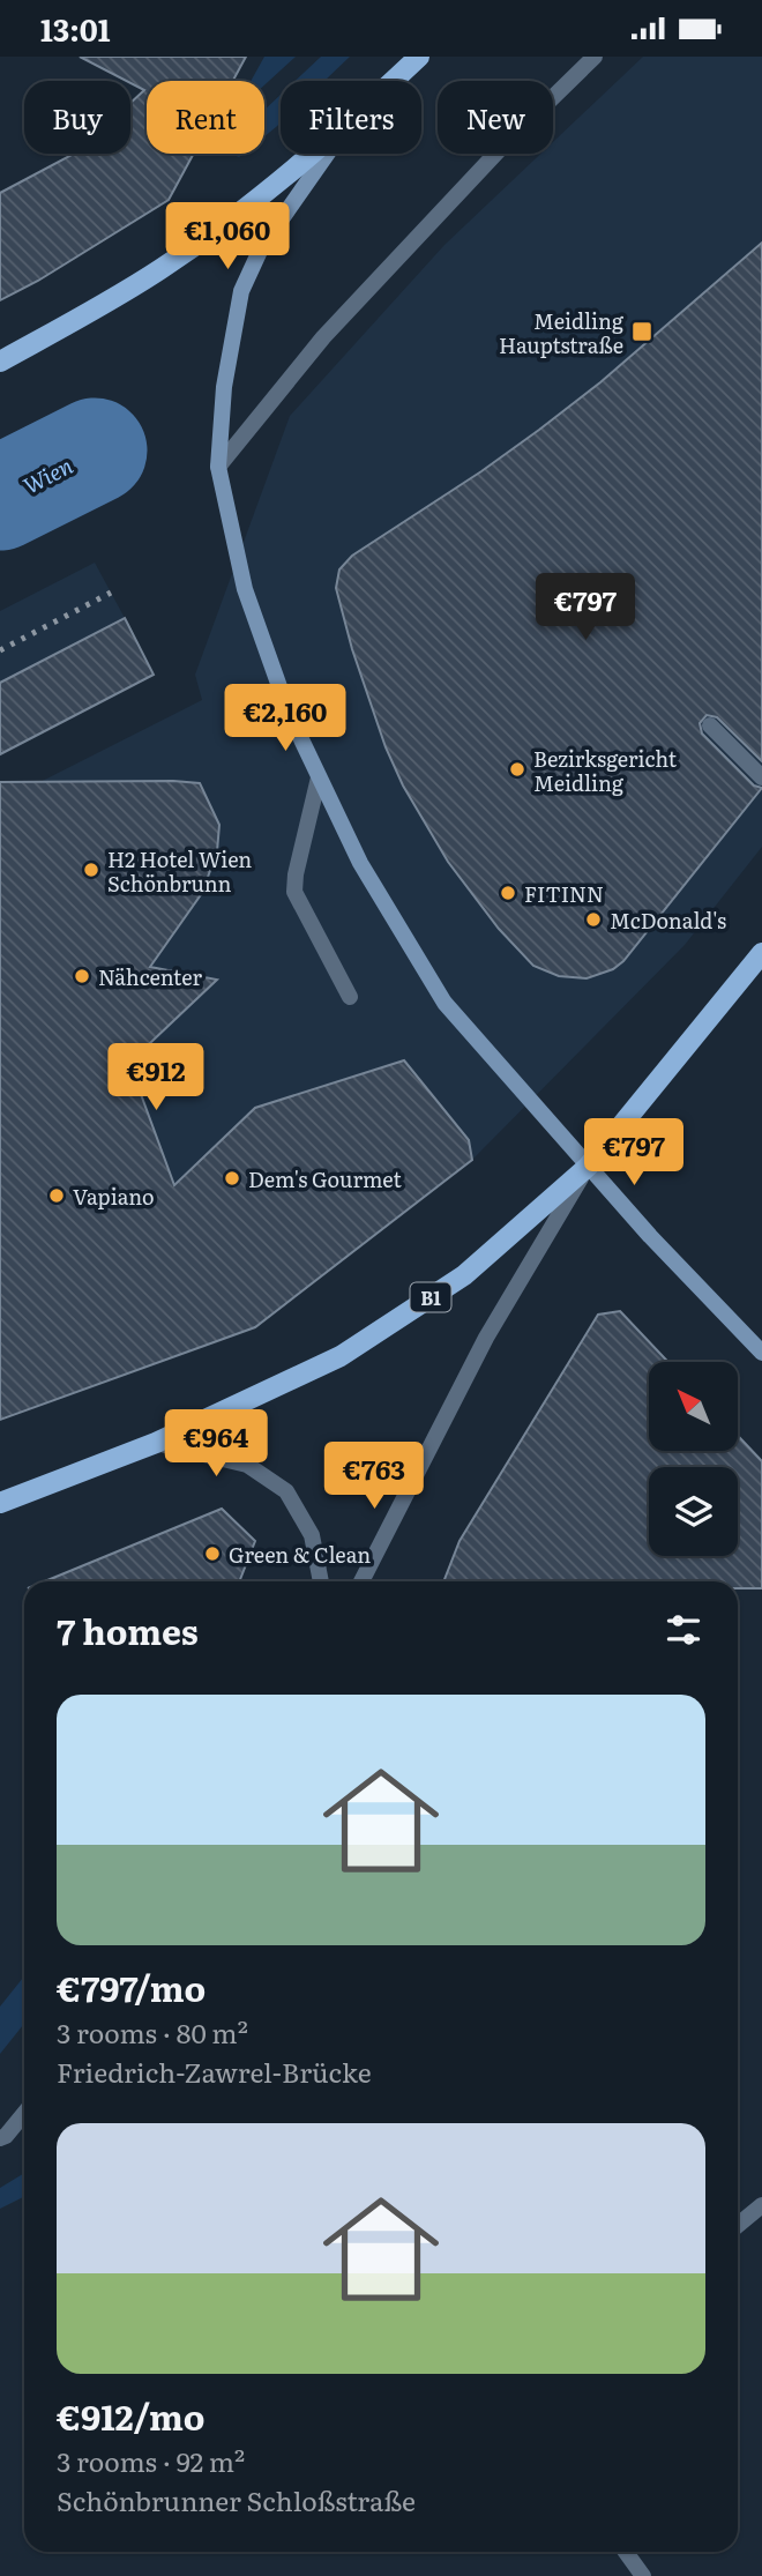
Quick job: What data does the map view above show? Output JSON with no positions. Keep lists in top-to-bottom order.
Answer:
{
  "streets": {
    "main road": ["B1"]
  },
  "water": ["Wien"],
  "places": {
    "transit": ["Meidling Hauptstraße"],
    "other": [
      "Bezirksgericht Meidling",
      "H2 Hotel Wien Schönbrunn",
      "FITINN",
      "McDonald's",
      "Nähcenter",
      "Dem's Gourmet",
      "Vapiano",
      "Green & Clean"
    ]
  },
  "north": "top left",
  "page": {
    "status": "13:01",
    "chip": [
      "Buy",
      "Rent",
      "Filters",
      "New"
    ],
    "price": [
      "€1,060",
      "€797",
      "€2,160",
      "€912",
      "€797",
      "€964",
      "€763"
    ],
    "heading": "7 homes",
    "list": [
      {
        "name": "€797/mo",
        "note": "3 rooms · 80 m² · Friedrich-Zawrel-Brücke"
      },
      {
        "name": "€912/mo",
        "note": "3 rooms · 92 m² · Schönbrunner Schloßstraße"
      }
    ]
  }
}
